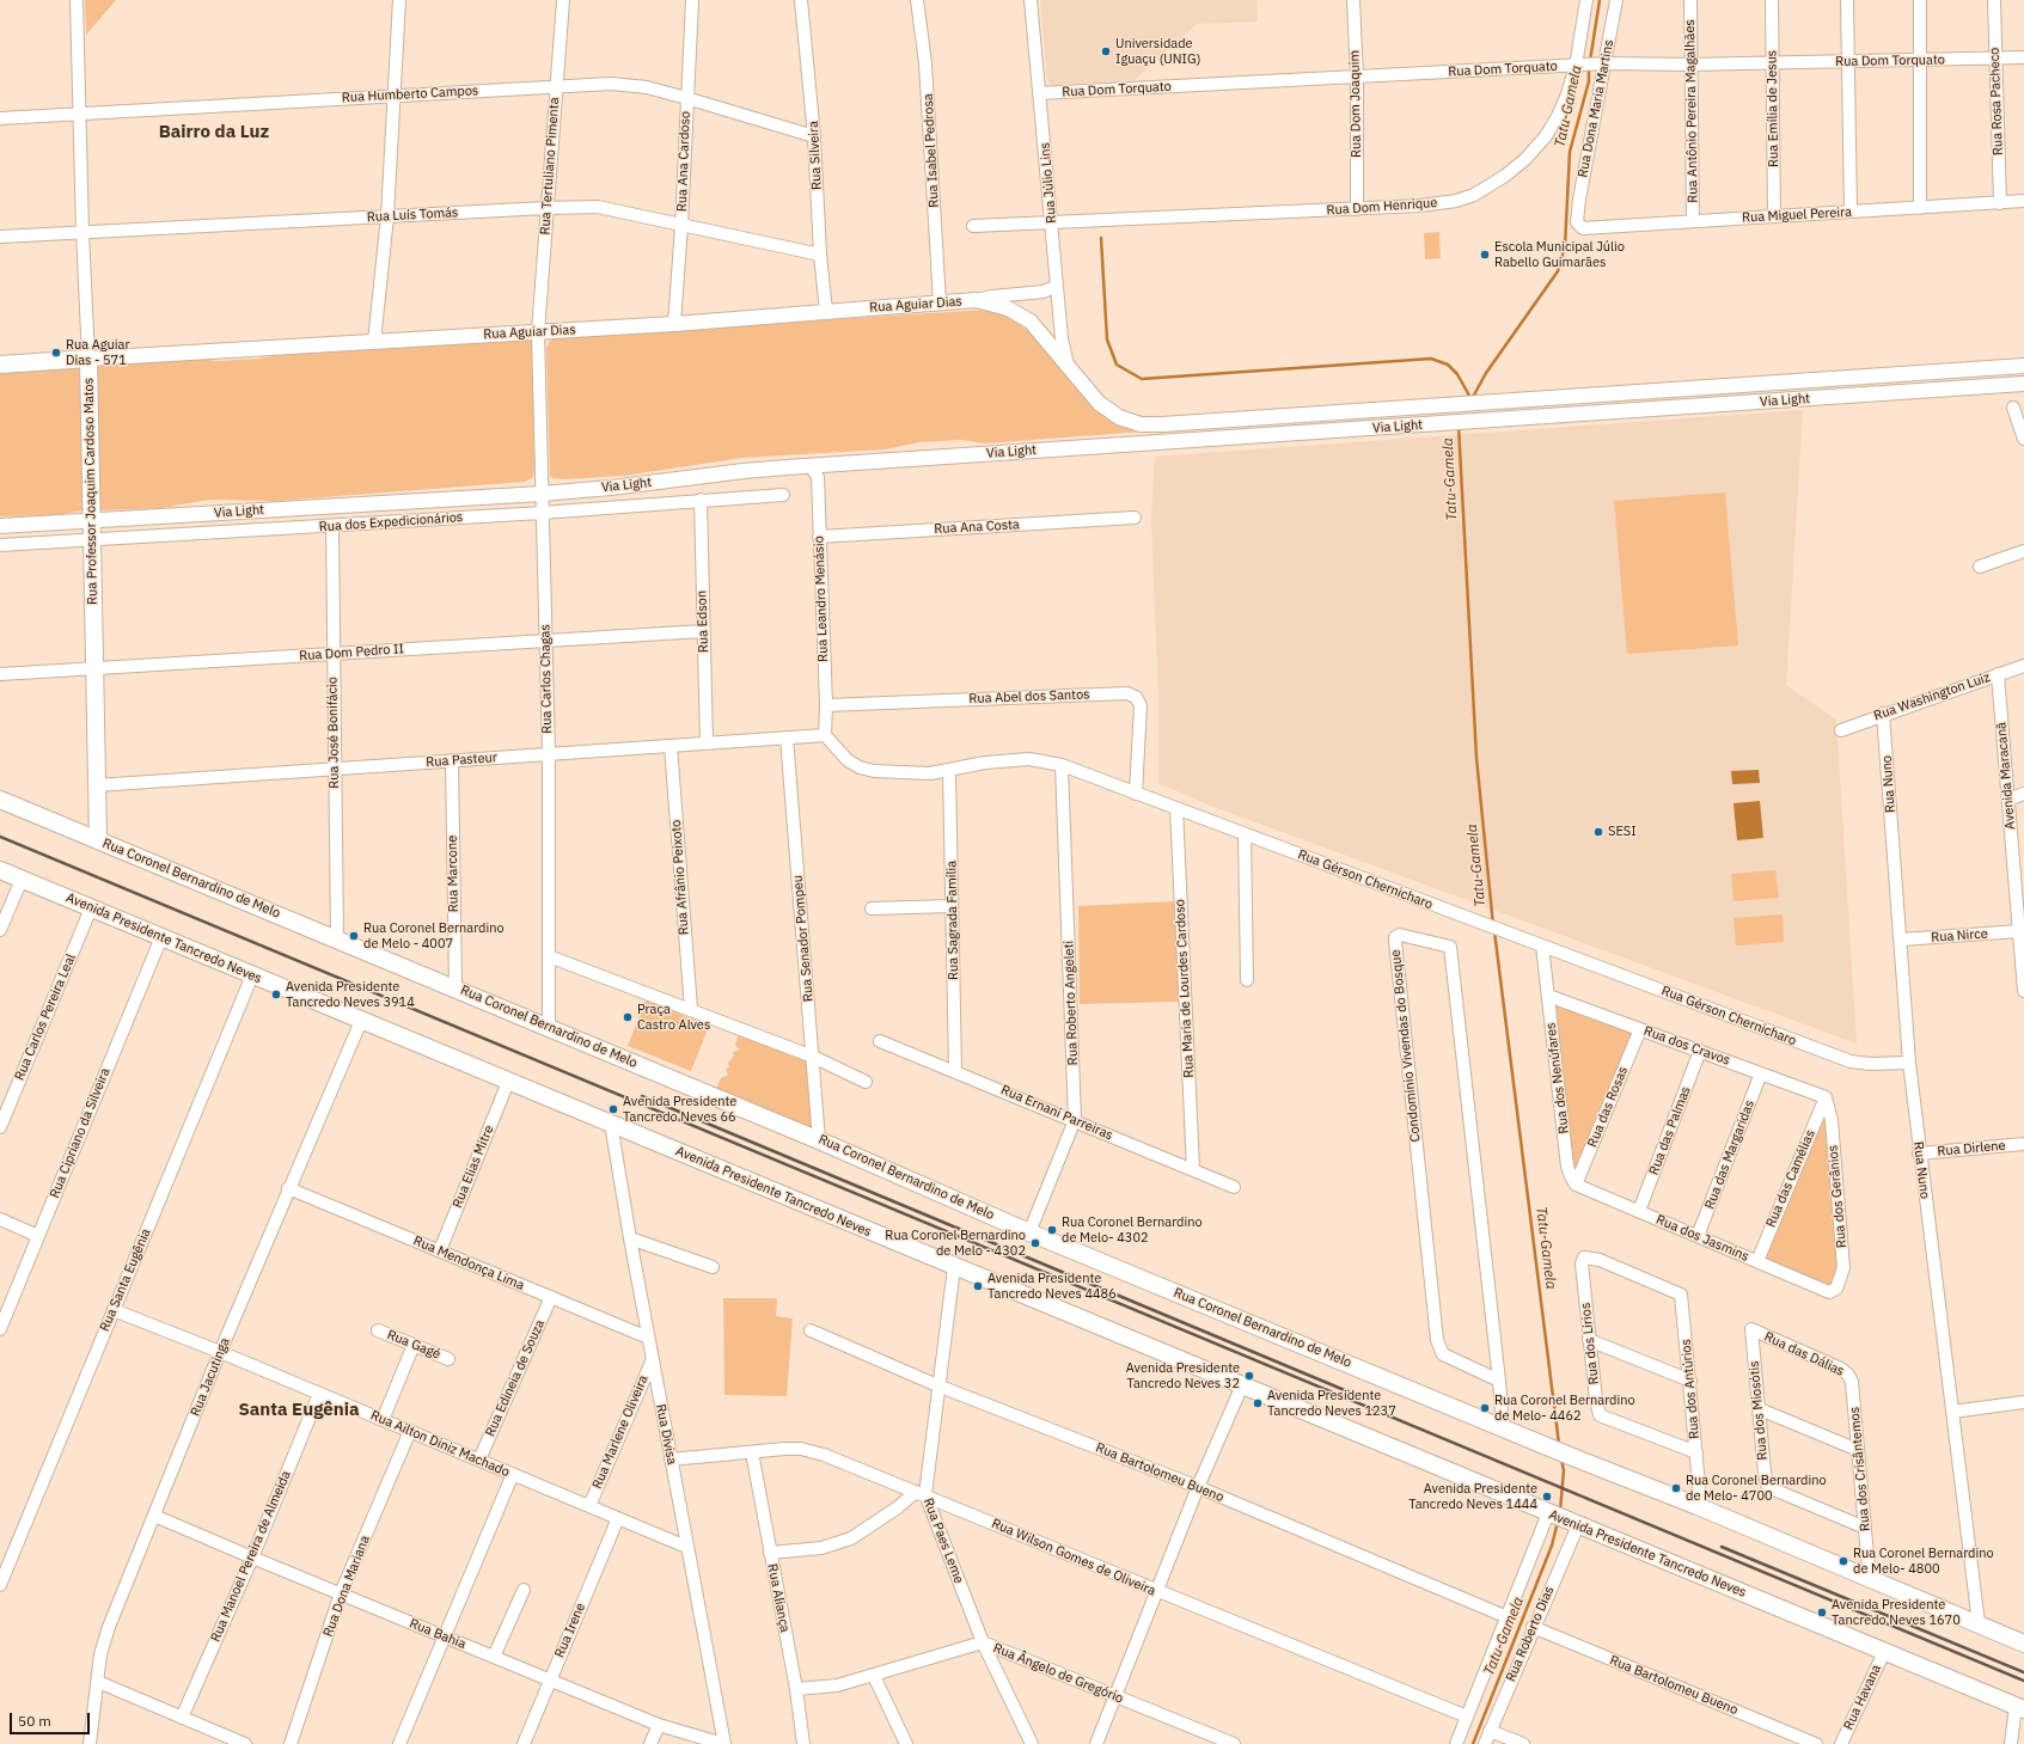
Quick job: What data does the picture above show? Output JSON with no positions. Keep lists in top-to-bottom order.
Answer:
{
  "streets": {
    "main road": [
      "Rua Aguiar Dias",
      "Rua Professor Joaquim Cardoso Matos",
      "Rua Coronel Bernardino de Melo",
      "Avenida Presidente Tancredo Neves"
    ],
    "street": [
      "Rua Dom Torquato",
      "Rua Humberto Campos",
      "Rua Rosa Pacheco",
      "Rua Dom Joaquim",
      "Rua Dona Maria Martins",
      "Rua Emília de Jesus",
      "Rua Antônio Pereira Magalhães",
      "Rua Isabel Pedrosa",
      "Rua Silveira",
      "Rua Ana Cardoso",
      "Rua Tertuliano Pimenta",
      "Rua Júlio Lins",
      "Rua Dom Henrique",
      "Rua Luís Tomás",
      "Rua Miguel Pereira",
      "Via Light",
      "Rua dos Expedicionários",
      "Rua Ana Costa",
      "Rua Leandro Menásio",
      "Rua Edson",
      "Rua Dom Pedro II",
      "Rua Carlos Chagas",
      "Rua Abel dos Santos",
      "Rua Washington Luiz",
      "Rua José Bonifácio",
      "Rua Pasteur",
      "Avenida Maracanã",
      "Rua Nuno",
      "Rua Marcone",
      "Rua Afrânio Peixoto",
      "Rua Gérson Chernicharo",
      "Rua Sagrada Família",
      "Rua Nirce",
      "Rua Senador Pompeu",
      "Rua Maria de Lourdes Cardoso",
      "Rua Roberto Angeleti",
      "Rua Carlos Pereira Leal",
      "Condomínio Vivendas do Bosque",
      "Rua dos Cravos",
      "Rua dos Nenúfares",
      "Rua das Rosas",
      "Rua Ernani Parreiras",
      "Rua das Palmas",
      "Rua Cipriano da Silveira",
      "Rua Dirlene",
      "Rua das Margaridas",
      "Rua Elias Mitre",
      "Rua das Camélias",
      "Rua dos Gerânios",
      "Rua dos Jasmins",
      "Rua Mendonça Lima",
      "Rua Santa Eugênia",
      "Rua dos Lírios",
      "Rua Gagé",
      "Rua das Dálias",
      "Rua Jacutinga",
      "Rua Edineia de Souza",
      "Rua dos Antúrios",
      "Rua dos Miosótis",
      "Rua Marlene Oliveira",
      "Rua Divisa",
      "Rua Ailton Diniz Machado",
      "Rua dos Crisântemos",
      "Rua Bartolomeu Bueno",
      "Rua Paes Leme",
      "Rua Manoel Pereira de Almeida",
      "Rua Wilson Gomes de Oliveira",
      "Rua Dona Mariana",
      "Rua Aliança",
      "Rua Irene",
      "Rua Bahia",
      "Rua Roberto Dias",
      "Rua Ângelo de Gregório",
      "Rua Havana"
    ]
  },
  "crossings": [
    ["Rua Dom Torquato", "Rua Rosa Pacheco"],
    ["Rua Dom Torquato", "Rua Dom Joaquim"],
    ["Rua Dom Torquato", "Rua Dona Maria Martins"],
    ["Rua Dom Torquato", "Rua Emília de Jesus"],
    ["Rua Dom Torquato", "Rua Antônio Pereira Magalhães"],
    ["Rua Dom Torquato", "Rua Júlio Lins"],
    ["Rua Dom Torquato", "Rua Dom Henrique"],
    ["Rua Humberto Campos", "Rua Silveira"],
    ["Rua Humberto Campos", "Rua Ana Cardoso"],
    ["Rua Humberto Campos", "Rua Tertuliano Pimenta"],
    ["Rua Humberto Campos", "Rua Professor Joaquim Cardoso Matos"],
    ["Rua Rosa Pacheco", "Rua Miguel Pereira"],
    ["Rua Dom Joaquim", "Rua Dom Henrique"],
    ["Rua Dona Maria Martins", "Rua Miguel Pereira"],
    ["Rua Emília de Jesus", "Rua Miguel Pereira"],
    ["Rua Antônio Pereira Magalhães", "Rua Miguel Pereira"],
    ["Rua Isabel Pedrosa", "Rua Aguiar Dias"],
    ["Rua Silveira", "Rua Luís Tomás"],
    ["Rua Silveira", "Rua Aguiar Dias"],
    ["Rua Ana Cardoso", "Rua Luís Tomás"],
    ["Rua Ana Cardoso", "Rua Aguiar Dias"],
    ["Rua Tertuliano Pimenta", "Rua Luís Tomás"],
    ["Rua Tertuliano Pimenta", "Rua Aguiar Dias"],
    ["Rua Tertuliano Pimenta", "Rua Carlos Chagas"],
    ["Rua Júlio Lins", "Rua Dom Henrique"],
    ["Rua Júlio Lins", "Rua Aguiar Dias"],
    ["Rua Júlio Lins", "Via Light"],
    ["Rua Luís Tomás", "Rua Professor Joaquim Cardoso Matos"],
    ["Rua Aguiar Dias", "Via Light"],
    ["Rua Aguiar Dias", "Rua Professor Joaquim Cardoso Matos"],
    ["Rua Aguiar Dias", "Rua Carlos Chagas"],
    ["Via Light", "Rua Professor Joaquim Cardoso Matos"],
    ["Via Light", "Rua Leandro Menásio"],
    ["Via Light", "Rua Carlos Chagas"],
    ["Rua Professor Joaquim Cardoso Matos", "Rua dos Expedicionários"],
    ["Rua Professor Joaquim Cardoso Matos", "Rua Dom Pedro II"],
    ["Rua Professor Joaquim Cardoso Matos", "Rua Pasteur"],
    ["Rua Professor Joaquim Cardoso Matos", "Rua Coronel Bernardino de Melo"],
    ["Rua dos Expedicionários", "Rua Edson"],
    ["Rua dos Expedicionários", "Rua Carlos Chagas"],
    ["Rua dos Expedicionários", "Rua José Bonifácio"],
    ["Rua Ana Costa", "Rua Leandro Menásio"],
    ["Rua Leandro Menásio", "Rua Abel dos Santos"],
    ["Rua Leandro Menásio", "Rua Pasteur"],
    ["Rua Leandro Menásio", "Rua Gérson Chernicharo"],
    ["Rua Edson", "Rua Dom Pedro II"],
    ["Rua Edson", "Rua Pasteur"],
    ["Rua Dom Pedro II", "Rua Carlos Chagas"],
    ["Rua Dom Pedro II", "Rua José Bonifácio"],
    ["Rua Carlos Chagas", "Rua Pasteur"],
    ["Rua Carlos Chagas", "Rua Coronel Bernardino de Melo"],
    ["Rua Abel dos Santos", "Rua Gérson Chernicharo"],
    ["Rua Washington Luiz", "Avenida Maracanã"],
    ["Rua Washington Luiz", "Rua Nuno"],
    ["Rua José Bonifácio", "Rua Pasteur"],
    ["Rua José Bonifácio", "Rua Coronel Bernardino de Melo"],
    ["Rua Pasteur", "Rua Marcone"],
    ["Rua Pasteur", "Rua Afrânio Peixoto"],
    ["Rua Pasteur", "Rua Gérson Chernicharo"],
    ["Rua Pasteur", "Rua Senador Pompeu"],
    ["Avenida Maracanã", "Rua Nirce"],
    ["Rua Nuno", "Rua Coronel Bernardino de Melo"],
    ["Rua Nuno", "Rua Gérson Chernicharo"],
    ["Rua Nuno", "Rua Nirce"],
    ["Rua Nuno", "Rua Dirlene"],
    ["Rua Marcone", "Rua Coronel Bernardino de Melo"],
    ["Rua Coronel Bernardino de Melo", "Rua Senador Pompeu"],
    ["Rua Coronel Bernardino de Melo", "Rua Roberto Angeleti"],
    ["Rua Coronel Bernardino de Melo", "Condomínio Vivendas do Bosque"],
    ["Rua Coronel Bernardino de Melo", "Rua dos Antúrios"],
    ["Rua Coronel Bernardino de Melo", "Rua dos Crisântemos"],
    ["Rua Gérson Chernicharo", "Rua Sagrada Família"],
    ["Rua Gérson Chernicharo", "Rua Maria de Lourdes Cardoso"],
    ["Rua Gérson Chernicharo", "Rua Roberto Angeleti"],
    ["Rua Gérson Chernicharo", "Rua dos Nenúfares"],
    ["Rua Sagrada Família", "Rua Ernani Parreiras"],
    ["Avenida Presidente Tancredo Neves", "Rua Carlos Pereira Leal"],
    ["Avenida Presidente Tancredo Neves", "Rua Cipriano da Silveira"],
    ["Avenida Presidente Tancredo Neves", "Rua Elias Mitre"],
    ["Avenida Presidente Tancredo Neves", "Rua Santa Eugênia"],
    ["Avenida Presidente Tancredo Neves", "Rua Jacutinga"],
    ["Avenida Presidente Tancredo Neves", "Rua Divisa"],
    ["Avenida Presidente Tancredo Neves", "Rua Paes Leme"],
    ["Avenida Presidente Tancredo Neves", "Rua Roberto Dias"],
    ["Avenida Presidente Tancredo Neves", "Rua Havana"],
    ["Rua Maria de Lourdes Cardoso", "Rua Ernani Parreiras"],
    ["Rua Roberto Angeleti", "Rua Ernani Parreiras"],
    ["Rua dos Cravos", "Rua dos Nenúfares"],
    ["Rua dos Cravos", "Rua das Rosas"],
    ["Rua dos Cravos", "Rua das Palmas"],
    ["Rua dos Cravos", "Rua das Margaridas"],
    ["Rua dos Cravos", "Rua das Camélias"],
    ["Rua dos Cravos", "Rua dos Gerânios"],
    ["Rua dos Nenúfares", "Rua das Rosas"],
    ["Rua dos Nenúfares", "Rua dos Jasmins"],
    ["Rua das Rosas", "Rua dos Jasmins"],
    ["Rua das Palmas", "Rua dos Jasmins"],
    ["Rua das Margaridas", "Rua dos Jasmins"],
    ["Rua Elias Mitre", "Rua Mendonça Lima"],
    ["Rua das Camélias", "Rua dos Gerânios"],
    ["Rua das Camélias", "Rua dos Jasmins"],
    ["Rua dos Gerânios", "Rua dos Jasmins"],
    ["Rua Mendonça Lima", "Rua Jacutinga"],
    ["Rua Mendonça Lima", "Rua Edineia de Souza"],
    ["Rua Mendonça Lima", "Rua Divisa"],
    ["Rua Santa Eugênia", "Rua Ailton Diniz Machado"],
    ["Rua dos Lírios", "Rua dos Antúrios"],
    ["Rua das Dálias", "Rua dos Miosótis"],
    ["Rua das Dálias", "Rua dos Crisântemos"],
    ["Rua Jacutinga", "Rua Ailton Diniz Machado"],
    ["Rua Jacutinga", "Rua Bahia"],
    ["Rua Edineia de Souza", "Rua Ailton Diniz Machado"],
    ["Rua dos Miosótis", "Rua dos Crisântemos"],
    ["Rua Marlene Oliveira", "Rua Divisa"],
    ["Rua Marlene Oliveira", "Rua Ailton Diniz Machado"],
    ["Rua Divisa", "Rua Ailton Diniz Machado"],
    ["Rua Divisa", "Rua Wilson Gomes de Oliveira"],
    ["Rua Divisa", "Rua Bahia"],
    ["Rua Ailton Diniz Machado", "Rua Manoel Pereira de Almeida"],
    ["Rua Ailton Diniz Machado", "Rua Dona Mariana"],
    ["Rua Ailton Diniz Machado", "Rua Irene"],
    ["Rua Bartolomeu Bueno", "Rua Paes Leme"],
    ["Rua Bartolomeu Bueno", "Rua Roberto Dias"],
    ["Rua Paes Leme", "Rua Wilson Gomes de Oliveira"],
    ["Rua Paes Leme", "Rua Ângelo de Gregório"],
    ["Rua Manoel Pereira de Almeida", "Rua Bahia"],
    ["Rua Wilson Gomes de Oliveira", "Rua Aliança"],
    ["Rua Wilson Gomes de Oliveira", "Rua Roberto Dias"],
    ["Rua Dona Mariana", "Rua Bahia"],
    ["Rua Aliança", "Rua Ângelo de Gregório"],
    ["Rua Irene", "Rua Bahia"]
  ],
  "districts": ["Bairro da Luz", "Santa Eugênia"],
  "water": ["Tatu-Gamela"],
  "places": [
    "Universidade Iguaçu (UNIG)",
    "Escola Municipal Júlio Rabello Guimarães",
    "Rua Aguiar Dias - 571",
    "SESI",
    "Rua Coronel Bernardino de Melo - 4007",
    "Avenida Presidente Tancredo Neves 3914",
    "Praça Castro Alves",
    "Avenida Presidente Tancredo Neves 66",
    "Rua Coronel Bernardino de Melo- 4302",
    "Rua Coronel Bernardino de Melo - 4302",
    "Avenida Presidente Tancredo Neves 4486",
    "Avenida Presidente Tancredo Neves 32",
    "Avenida Presidente Tancredo Neves 1237",
    "Rua Coronel Bernardino de Melo- 4462",
    "Rua Coronel Bernardino de Melo- 4700",
    "Avenida Presidente Tancredo Neves 1444",
    "Rua Coronel Bernardino de Melo- 4800",
    "Avenida Presidente Tancredo Neves 1670"
  ],
  "scale_bar": "50 m"
}
